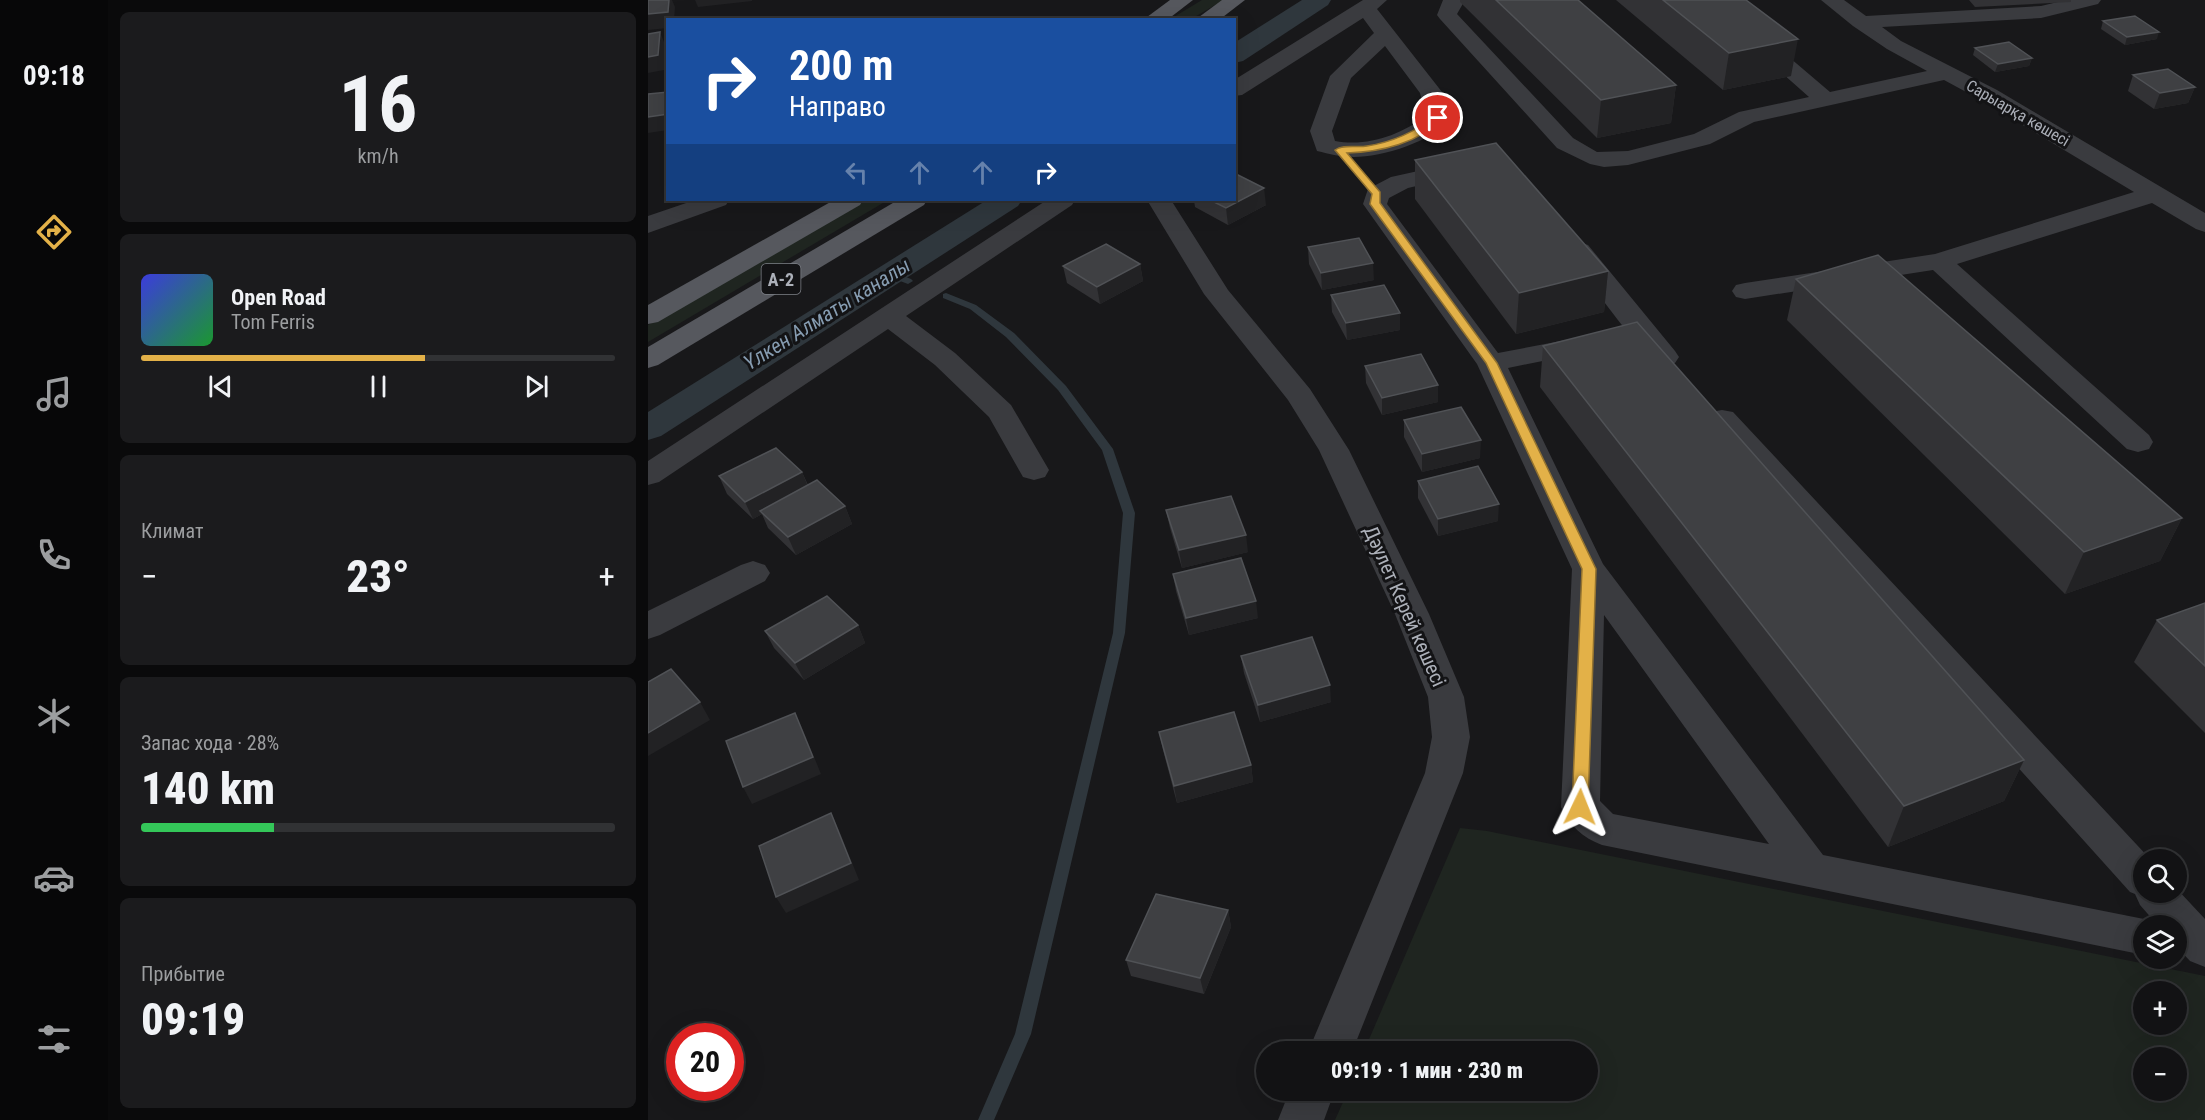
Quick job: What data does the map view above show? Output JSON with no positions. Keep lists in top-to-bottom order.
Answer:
{
  "streets": {
    "main road": ["A-2"],
    "street": ["Сарыарқа көшесі", "Дәулет Керей көшесі"]
  },
  "water": ["Үлкен Алматы каналы"],
  "page": {
    "tabs": "09:18",
    "tile": [
      ["16", "km/h"],
      "Климат",
      ["Запас хода · 28%", "140 km"],
      ["Прибытие", "09:19"]
    ],
    "turn": ["200 m", "Направо"],
    "song": ["Open Road", "Tom Ferris"],
    "heat": ["−", "23°", "+"],
    "map_buttons": ["+", "−"],
    "limit": "20",
    "trip": "09:19 · 1 мин · 230 m"
  }
}
